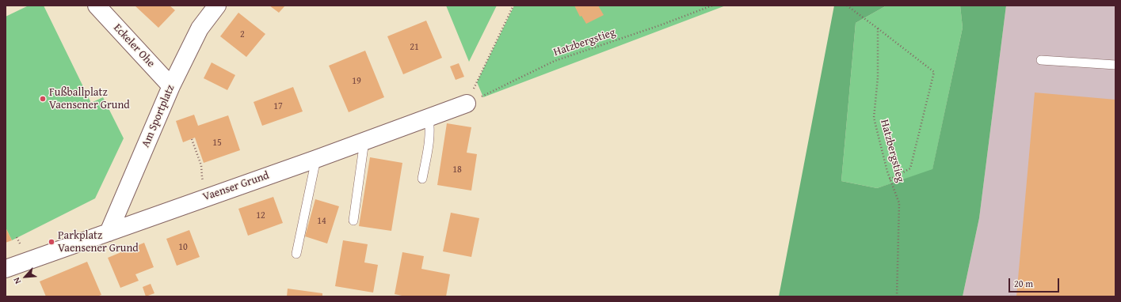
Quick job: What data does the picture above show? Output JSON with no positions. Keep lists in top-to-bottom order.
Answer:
{
  "streets": {
    "street": ["Eckeler Ohe", "Am Sportplatz", "Vaenser Grund"],
    "path": ["Hatzbergstieg"]
  },
  "crossings": [
    ["Hatzbergstieg", "Vaenser Grund"],
    ["Eckeler Ohe", "Am Sportplatz"],
    ["Am Sportplatz", "Vaenser Grund"]
  ],
  "places": ["Fußballplatz Vaensener Grund", "Parkplatz Vaensener Grund"],
  "house_numbers": [
    "2",
    "21",
    "19",
    "17",
    "15",
    "18",
    "12",
    "14",
    "10"
  ],
  "scale_bar": "20 m",
  "north": "bottom left"
}
